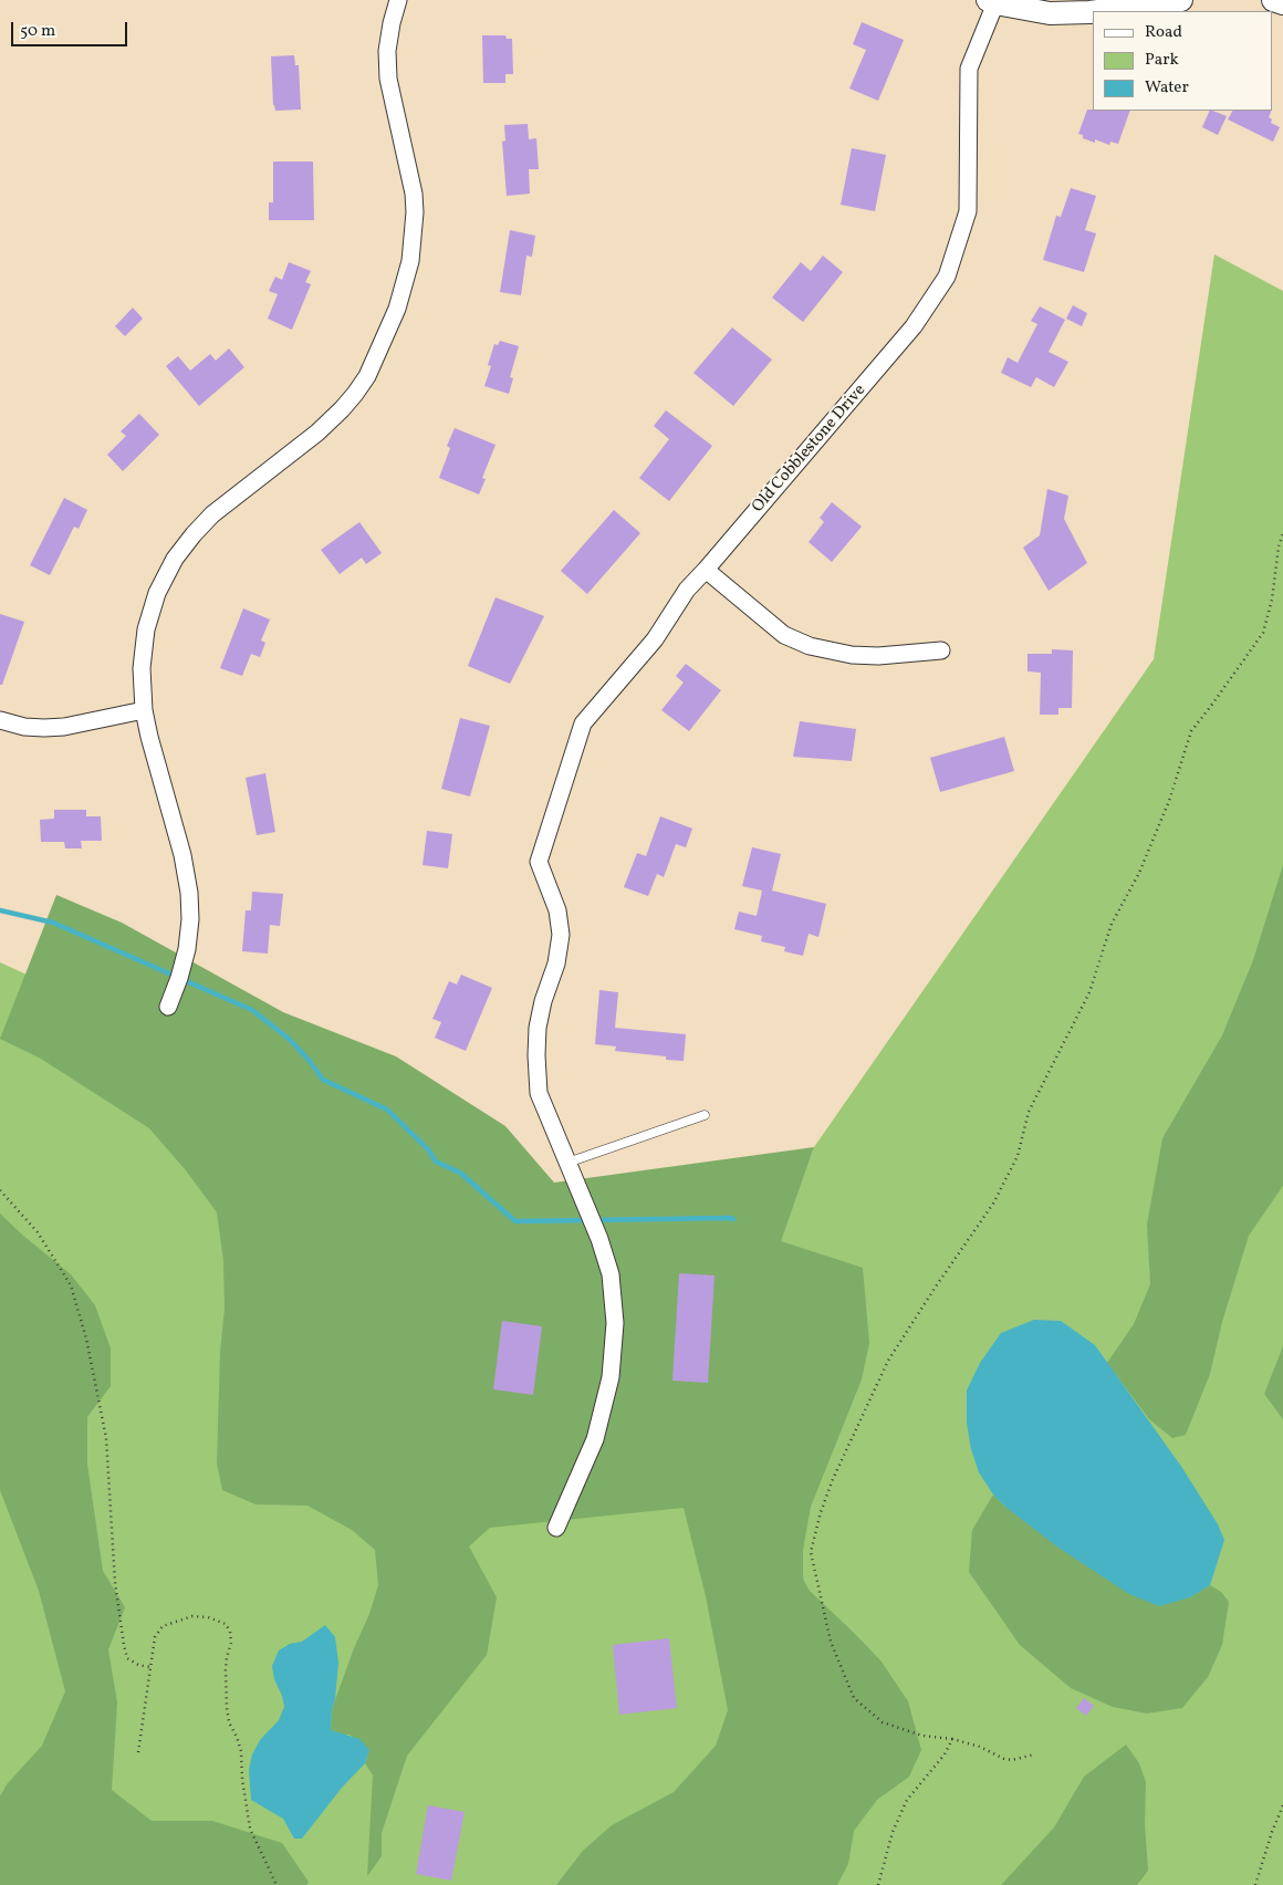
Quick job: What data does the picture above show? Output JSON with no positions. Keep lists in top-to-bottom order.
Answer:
{
  "streets": {
    "street": ["Old Cobblestone Drive"]
  },
  "legend": ["Road", "Park", "Water"],
  "scale_bar": "50 m"
}
